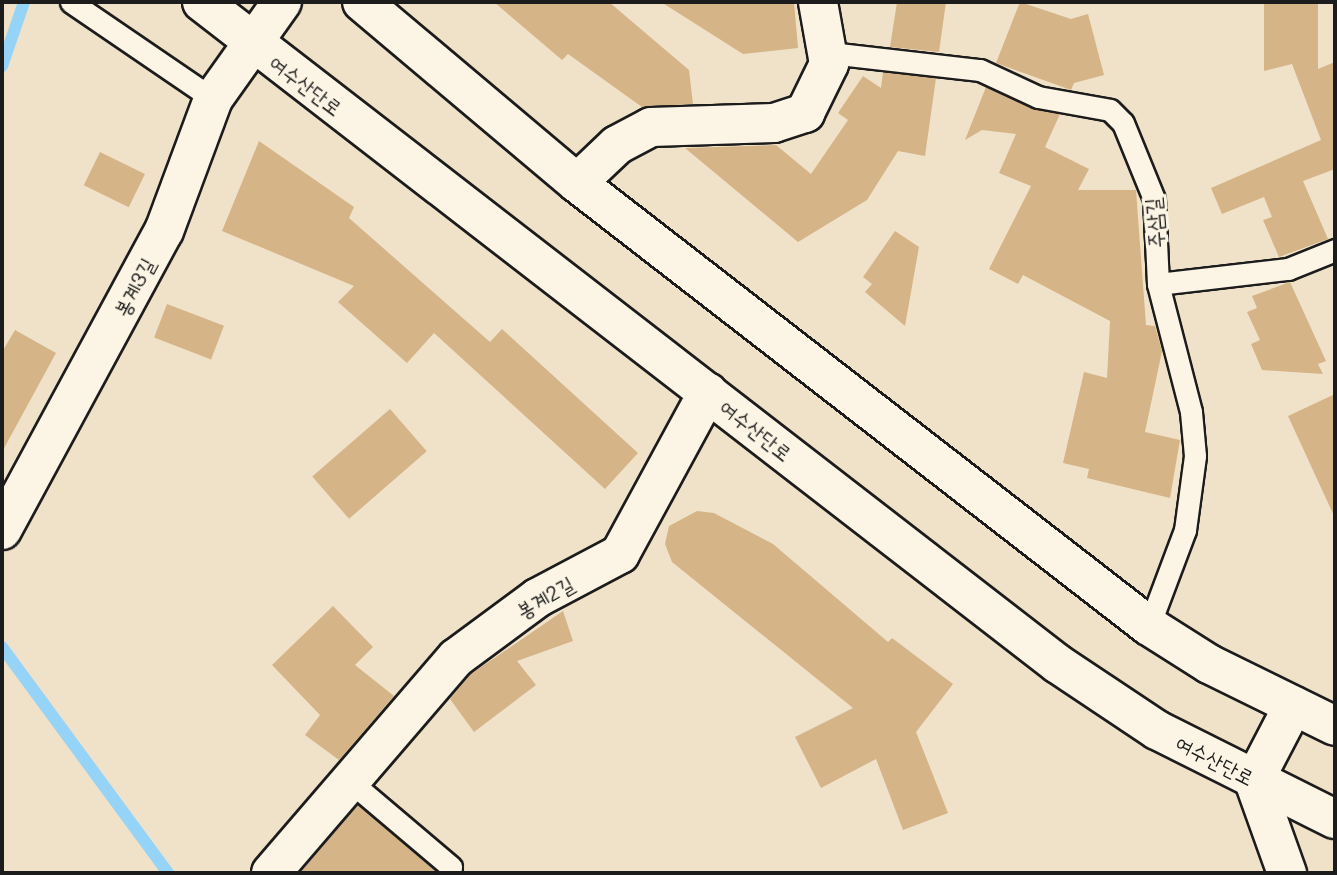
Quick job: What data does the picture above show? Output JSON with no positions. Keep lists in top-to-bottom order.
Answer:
{
  "streets": {
    "street": ["여수산단로", "봉계3길", "봉계2길"],
    "lane": ["주삼길"]
  },
  "crossings": [
    ["여수산단로", "봉계3길"],
    ["여수산단로", "봉계2길"]
  ]
}
